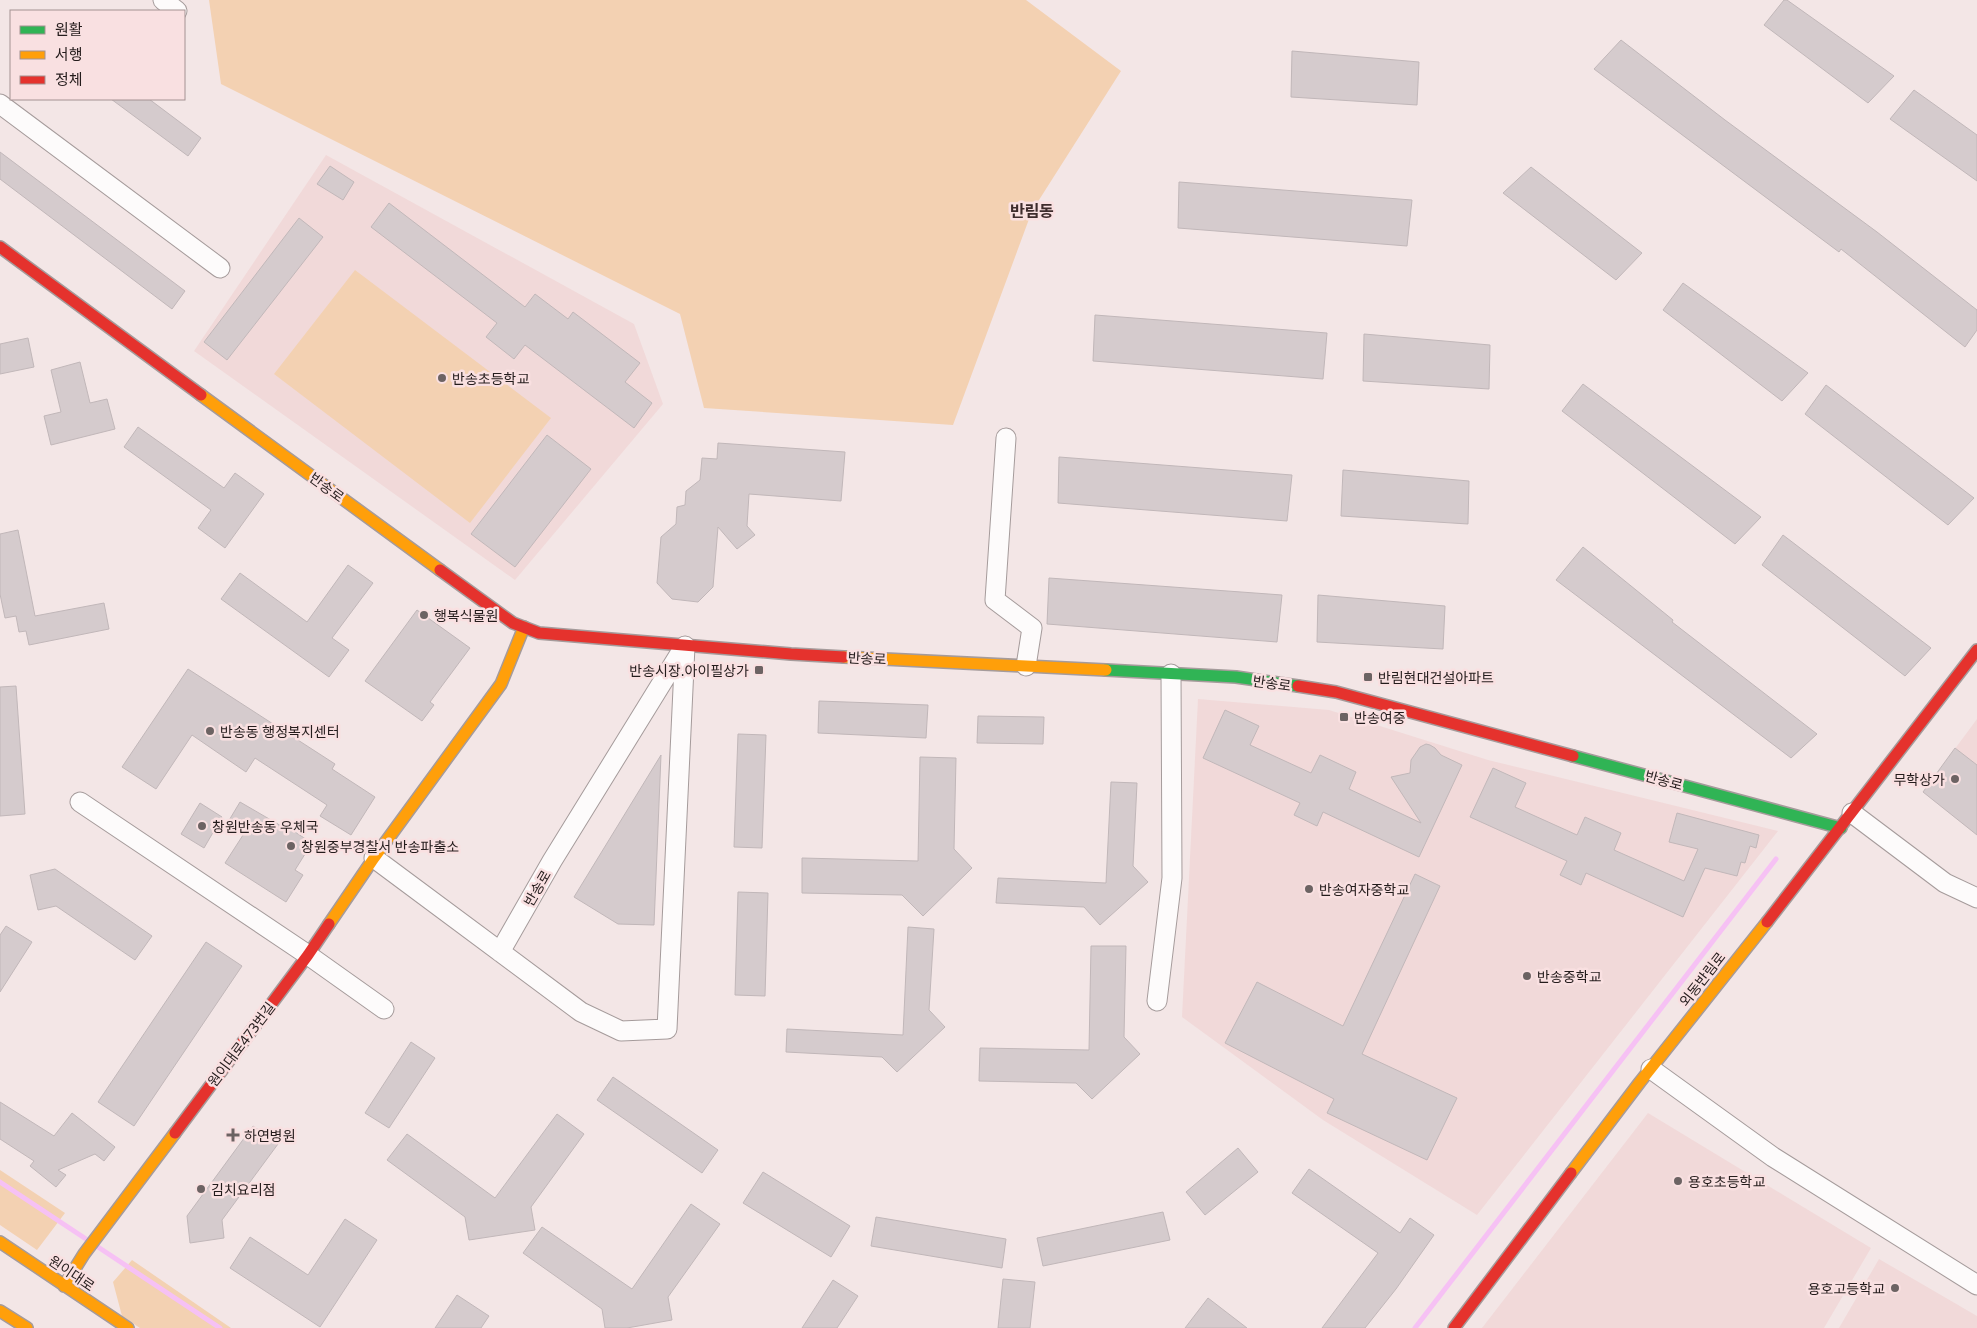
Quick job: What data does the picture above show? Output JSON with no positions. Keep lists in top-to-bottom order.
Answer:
{
  "streets": {
    "street": [
      "반송로",
      "외동반림로",
      "원이대로473번길",
      "원이대로"
    ]
  },
  "crossings": [
    ["반송로", "외동반림로"],
    ["반송로", "원이대로473번길"],
    ["원이대로473번길", "원이대로"]
  ],
  "districts": ["반림동"],
  "places": {
    "other": [
      "반송초등학교",
      "행복식물원",
      "반송동 행정복지센터",
      "무학상가",
      "창원반송동 우체국",
      "창원중부경찰서 반송파출소",
      "반송여자중학교",
      "반송중학교",
      "용호초등학교",
      "김치요리점",
      "용호고등학교"
    ],
    "transit": ["반송시장.아이필상가", "반림현대건설아파트", "반송여중"],
    "health": ["하연병원"]
  },
  "legend": ["원활", "서행", "정체"]
}
